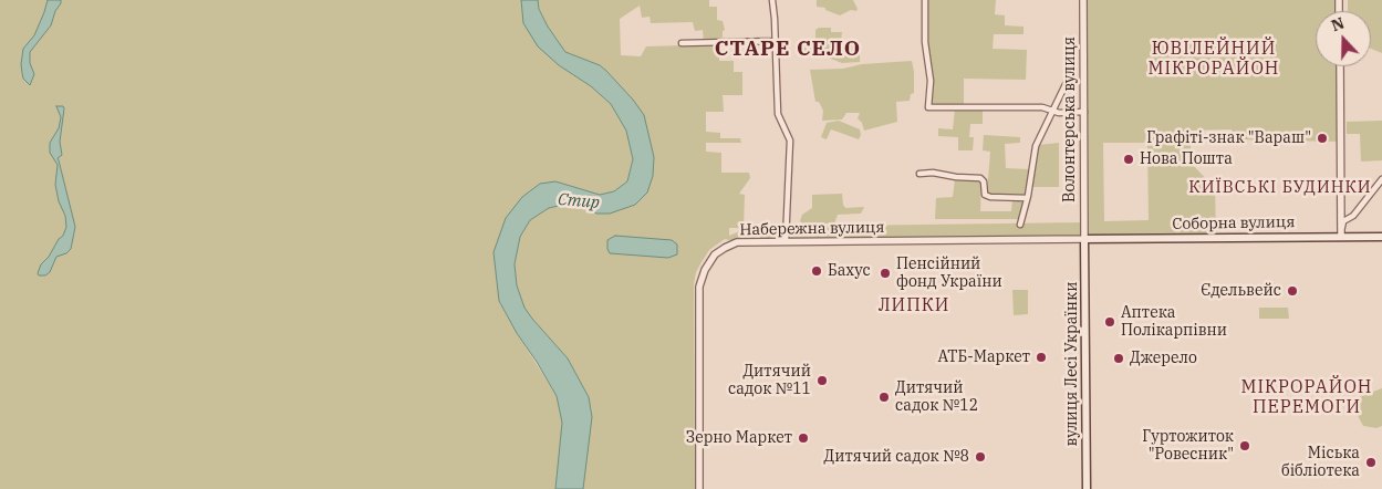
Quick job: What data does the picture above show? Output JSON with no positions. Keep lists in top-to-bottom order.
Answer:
{
  "streets": {
    "main road": ["Соборна вулиця", "вулиця Лесі Українки"],
    "street": ["Волонтерська вулиця", "Набережна вулиця"]
  },
  "crossings": [
    ["Волонтерська вулиця", "Соборна вулиця"],
    ["Волонтерська вулиця", "Набережна вулиця"],
    ["Волонтерська вулиця", "вулиця Лесі Українки"],
    ["Соборна вулиця", "Набережна вулиця"],
    ["Соборна вулиця", "вулиця Лесі Українки"],
    ["Набережна вулиця", "вулиця Лесі Українки"]
  ],
  "districts": [
    "ЮВІЛЕЙНИЙ МІКРОРАЙОН",
    "СТАРЕ СЕЛО",
    "КИЇВСЬКІ БУДИНКИ",
    "ЛИПКИ",
    "МІКРОРАЙОН ПЕРЕМОГИ"
  ],
  "water": ["Стир"],
  "places": [
    "Графіті-знак \"Вараш\"",
    "Нова Пошта",
    "Бахус",
    "Пенсійний фонд України",
    "Єдельвейс",
    "Аптека Полікарпівни",
    "АТБ-Маркет",
    "Джерело",
    "Дитячий садок №11",
    "Дитячий садок №12",
    "Зерно Маркет",
    "Гуртожиток \"Ровесник\"",
    "Дитячий садок №8",
    "Міська бібліотека"
  ],
  "north": "top"
}
